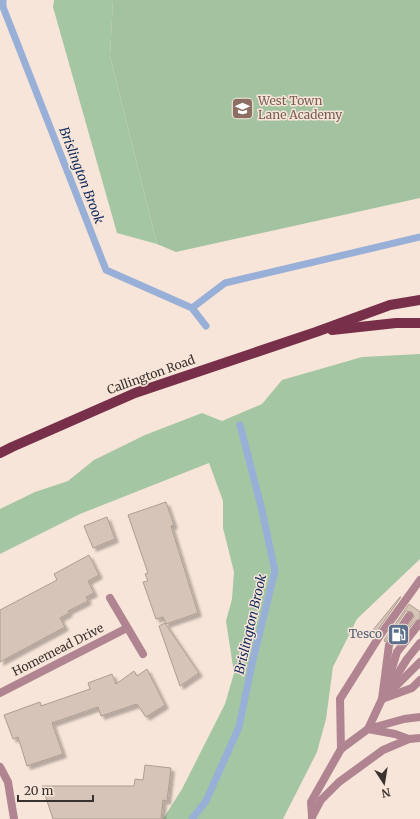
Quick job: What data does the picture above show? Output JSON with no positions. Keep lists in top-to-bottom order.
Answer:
{
  "streets": {
    "main road": ["Callington Road"],
    "street": ["Homemead Drive"]
  },
  "water": ["Brislington Brook"],
  "places": {
    "school or university": ["West Town Lane Academy"],
    "fuel station": ["Tesco"]
  },
  "scale_bar": "20 m",
  "north": "bottom"
}
